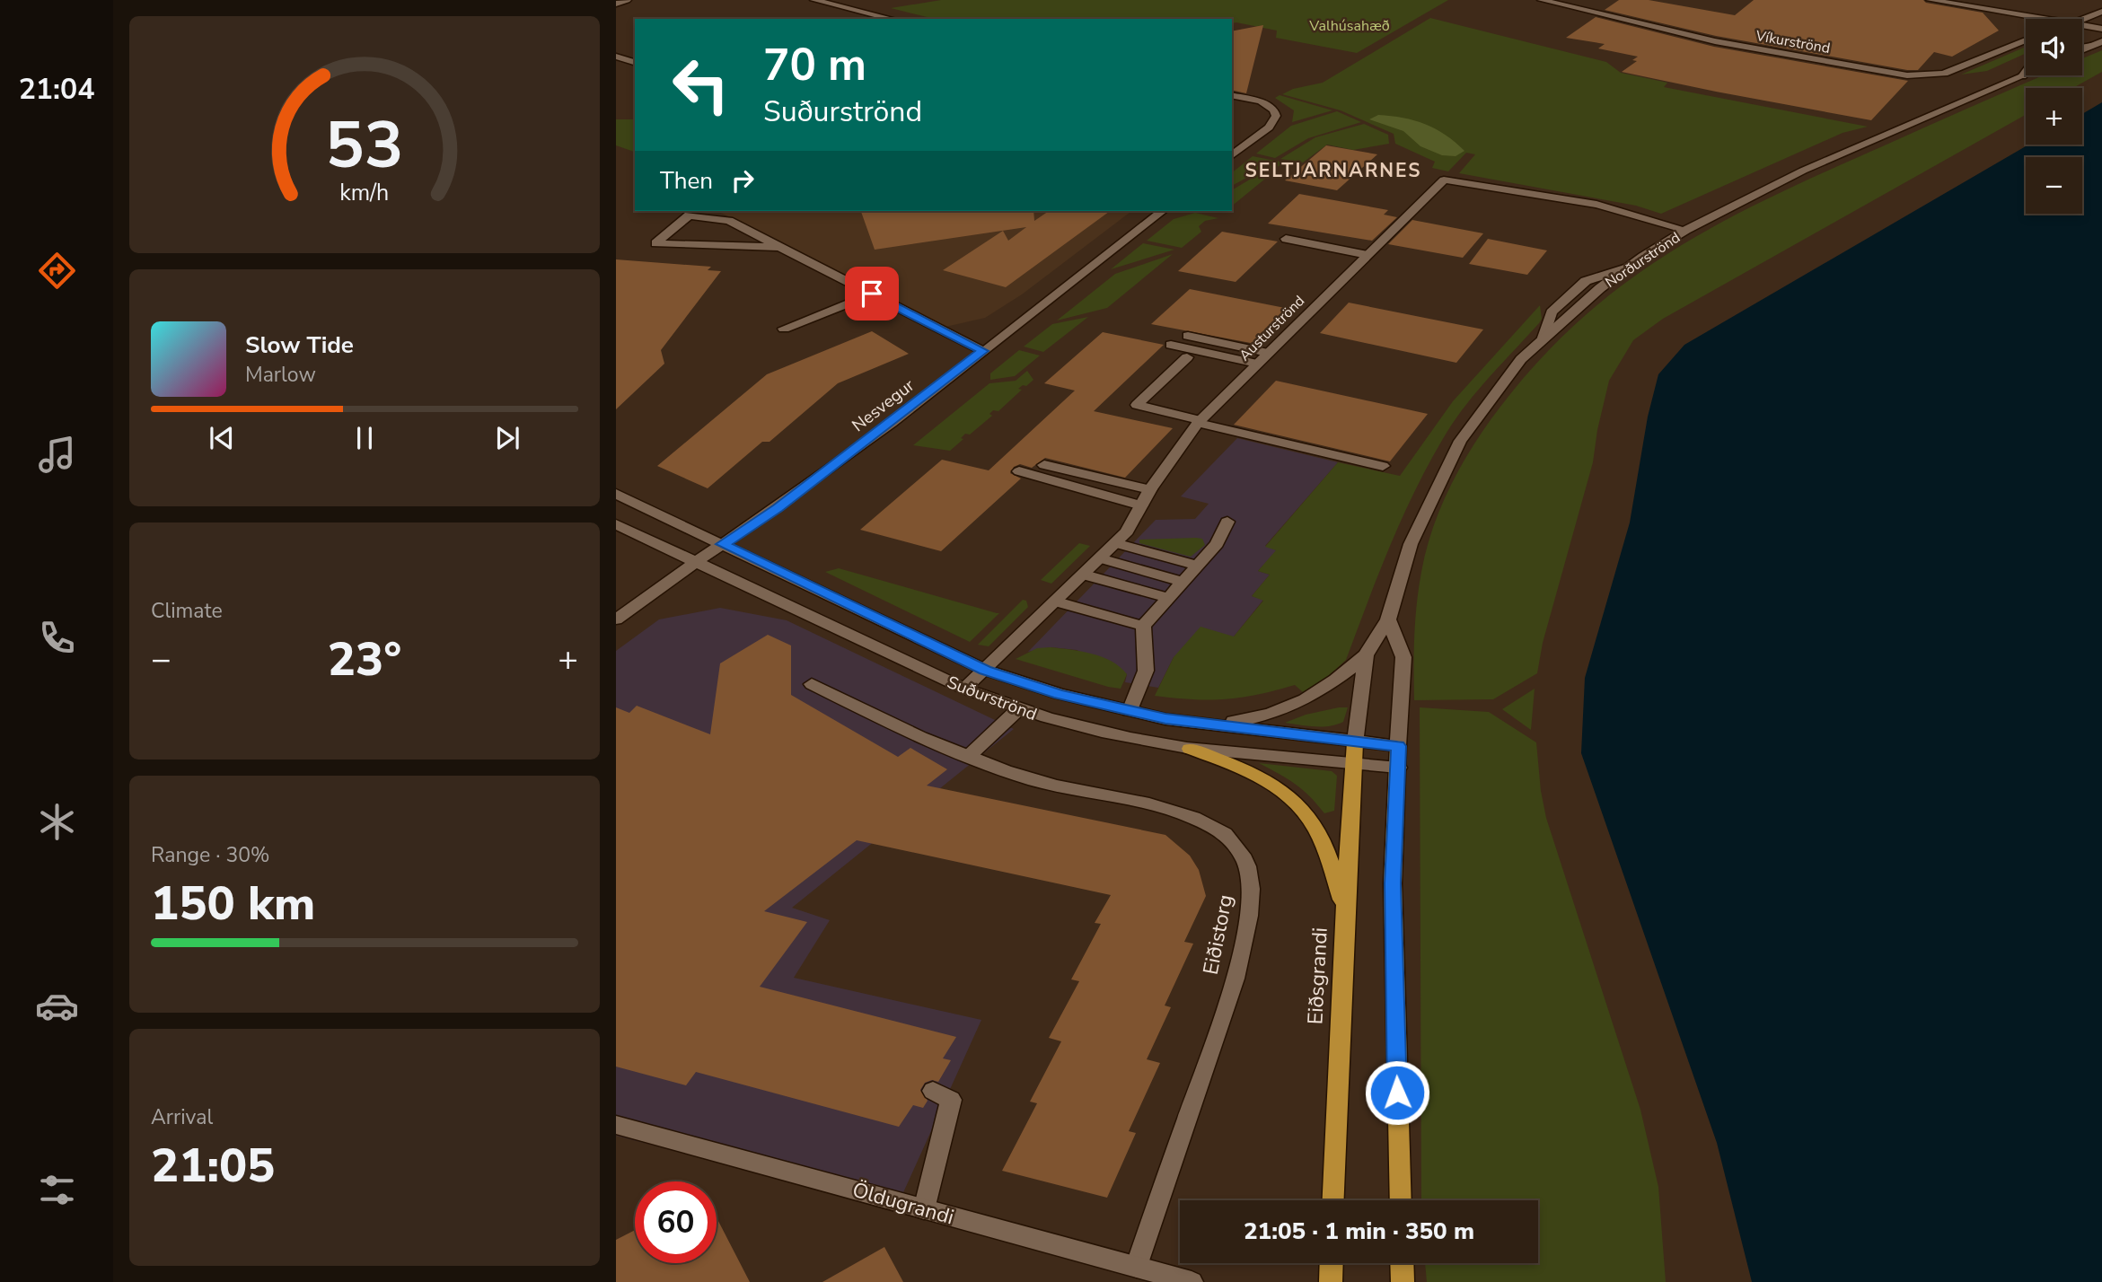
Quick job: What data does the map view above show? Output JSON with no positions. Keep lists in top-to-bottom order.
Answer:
{
  "streets": {
    "main road": ["Eiðsgrandi"],
    "street": [
      "Víkurströnd",
      "Norðurströnd",
      "Austurströnd",
      "Nesvegur",
      "Suðurströnd",
      "Eiðistorg",
      "Öldugrandi"
    ]
  },
  "crossings": [
    ["Norðurströnd", "Austurströnd"],
    ["Norðurströnd", "Suðurströnd"],
    ["Norðurströnd", "Eiðsgrandi"],
    ["Austurströnd", "Suðurströnd"],
    ["Nesvegur", "Suðurströnd"],
    ["Suðurströnd", "Eiðsgrandi"],
    ["Eiðistorg", "Öldugrandi"]
  ],
  "districts": ["SELTJARNARNES"],
  "parks": ["Valhúsahæð"],
  "page": {
    "tabs": "21:04",
    "map_buttons": ["+", "−"],
    "turn": ["70 m", "Suðurströnd"],
    "then": "Then",
    "song": ["Slow Tide", "Marlow"],
    "tile": [
      "Climate",
      ["Range · 30%", "150 km"],
      ["Arrival", "21:05"]
    ],
    "heat": ["−", "23°", "+"],
    "limit": "60",
    "trip": "21:05 · 1 min · 350 m",
    "gauge": ["53", "km/h"]
  }
}
